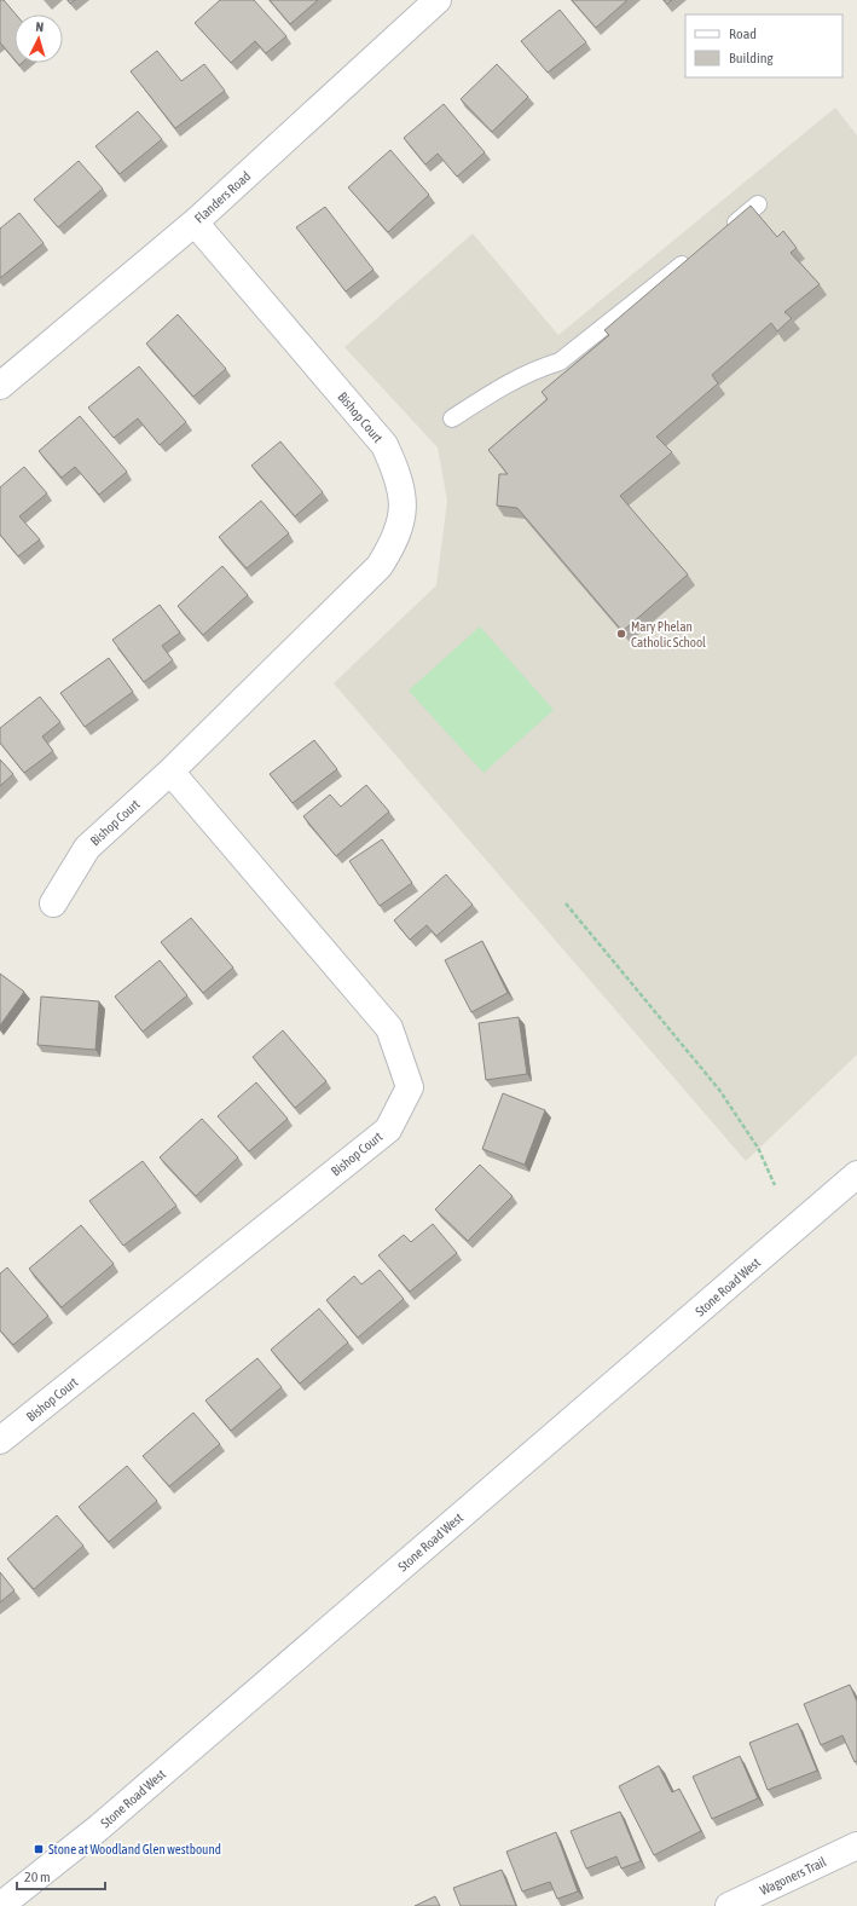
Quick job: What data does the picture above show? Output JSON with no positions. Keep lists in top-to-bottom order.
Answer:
{
  "streets": {
    "street": [
      "Flanders Road",
      "Bishop Court",
      "Stone Road West",
      "Wagoners Trail"
    ]
  },
  "crossings": [
    ["Flanders Road", "Bishop Court"]
  ],
  "places": {
    "other": ["Mary Phelan Catholic School"],
    "transit": ["Stone at Woodland Glen westbound"]
  },
  "legend": ["Road", "Building"],
  "scale_bar": "20 m",
  "north": "top"
}
